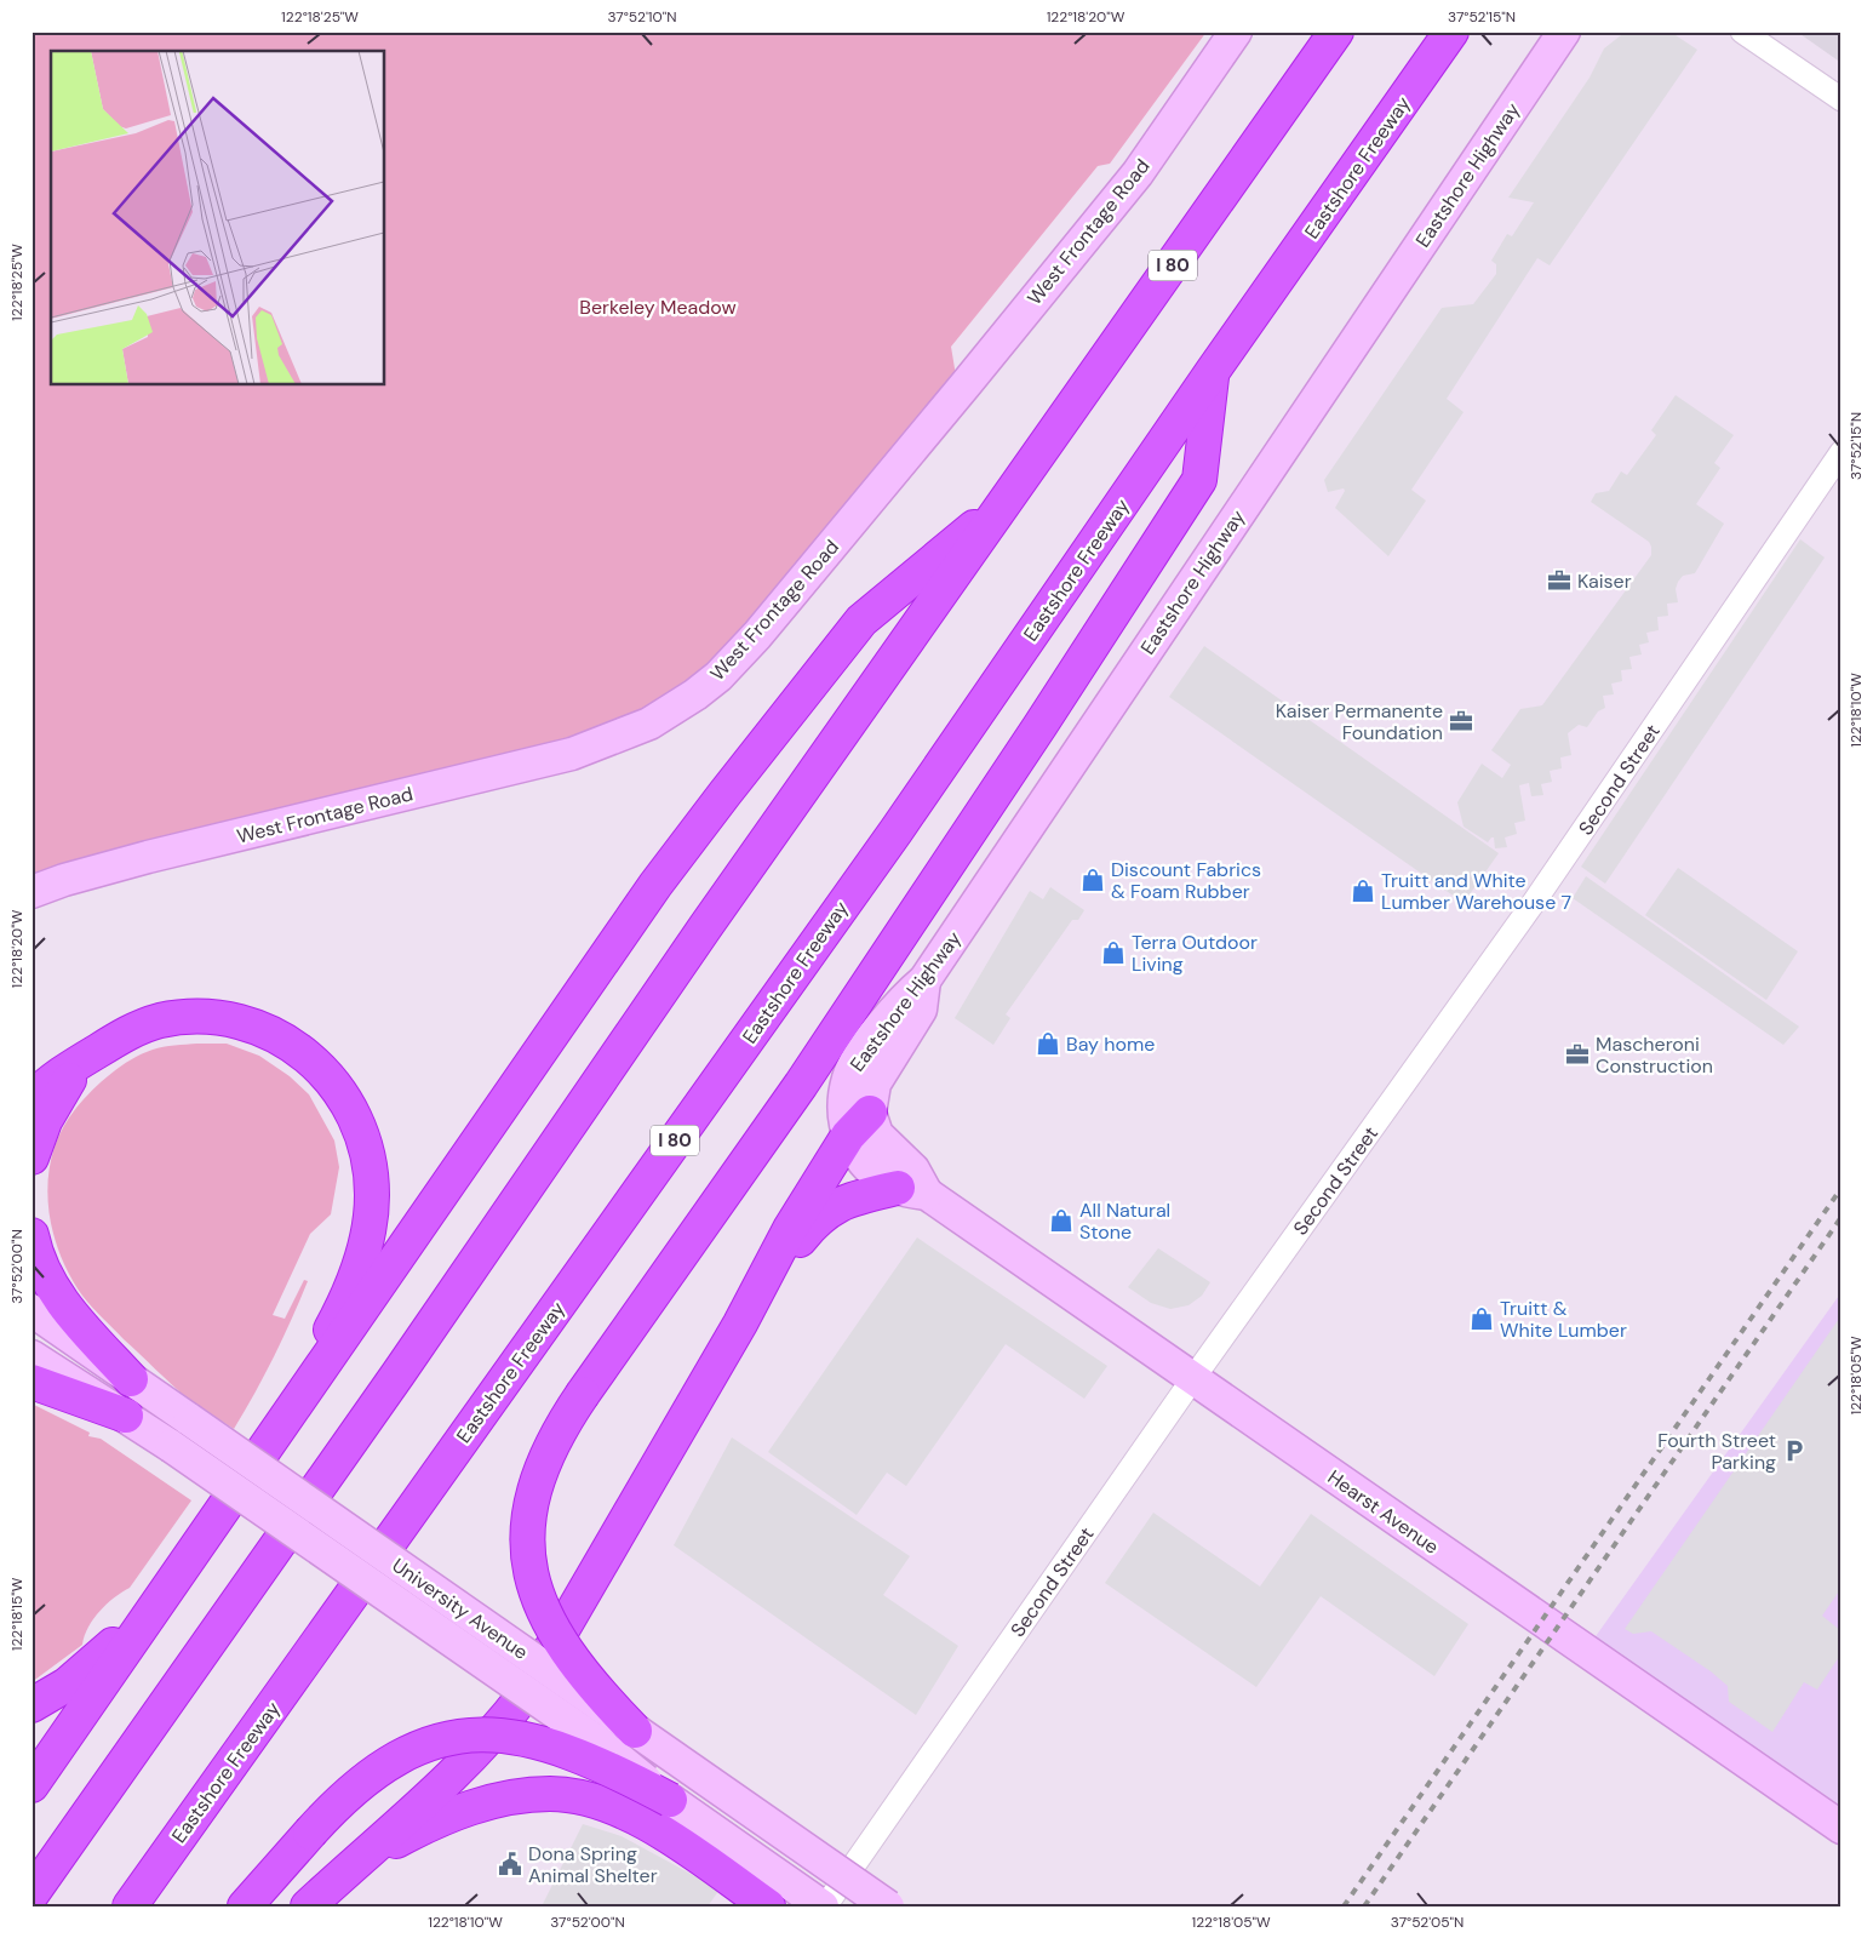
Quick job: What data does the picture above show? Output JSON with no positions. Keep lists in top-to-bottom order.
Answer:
{
  "streets": {
    "highway": ["Eastshore Freeway", "I 80"],
    "street": [
      "Eastshore Highway",
      "West Frontage Road",
      "Second Street",
      "Hearst Avenue",
      "University Avenue"
    ]
  },
  "crossings": [
    ["Eastshore Highway", "Hearst Avenue"],
    ["Second Street", "Hearst Avenue"],
    ["Second Street", "University Avenue"]
  ],
  "parks": ["Berkeley Meadow"],
  "places": {
    "office": ["Kaiser", "Kaiser Permanente Foundation", "Mascheroni Construction"],
    "shop": [
      "Discount Fabrics & Foam Rubber",
      "Truitt and White Lumber Warehouse 7",
      "Terra Outdoor Living",
      "Bay home",
      "All Natural Stone",
      "Truitt & White Lumber"
    ],
    "parking": ["Fourth Street Parking"],
    "public building": ["Dona Spring Animal Shelter"]
  },
  "coordinates": [
    "122°18'25\"W",
    "37°52'10\"N",
    "122°18'20\"W",
    "37°52'15\"N",
    "122°18'10\"W",
    "37°52'00\"N",
    "122°18'05\"W",
    "122°18'15\"W",
    "37°52'05\"N"
  ]
}
